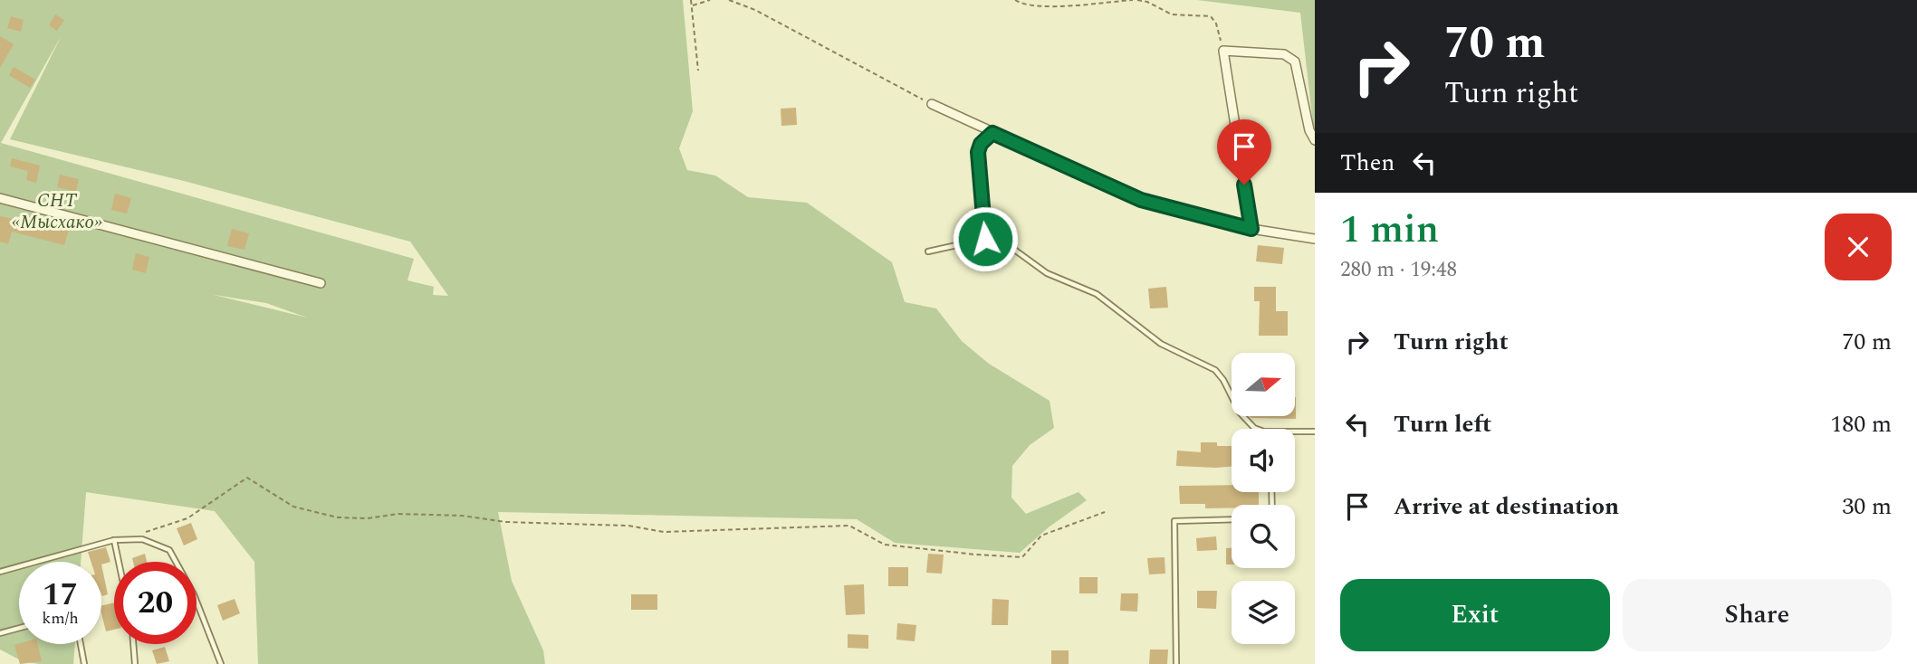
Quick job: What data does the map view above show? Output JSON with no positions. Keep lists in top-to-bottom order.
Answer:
{
  "parks": ["СНТ «Мысхако»"],
  "north": "right",
  "page": {
    "turn": ["70 m", "Turn right"],
    "then": "Then",
    "heading": ["1 min", "280 m · 19:48"],
    "list": [
      {
        "name": "Turn right",
        "value": "70 m"
      },
      {
        "name": "Turn left",
        "value": "180 m"
      },
      {
        "name": "Arrive at destination",
        "value": "30 m"
      }
    ],
    "speed": "17 km/h",
    "limit": "20",
    "buttons": ["Exit", "Share"]
  }
}
